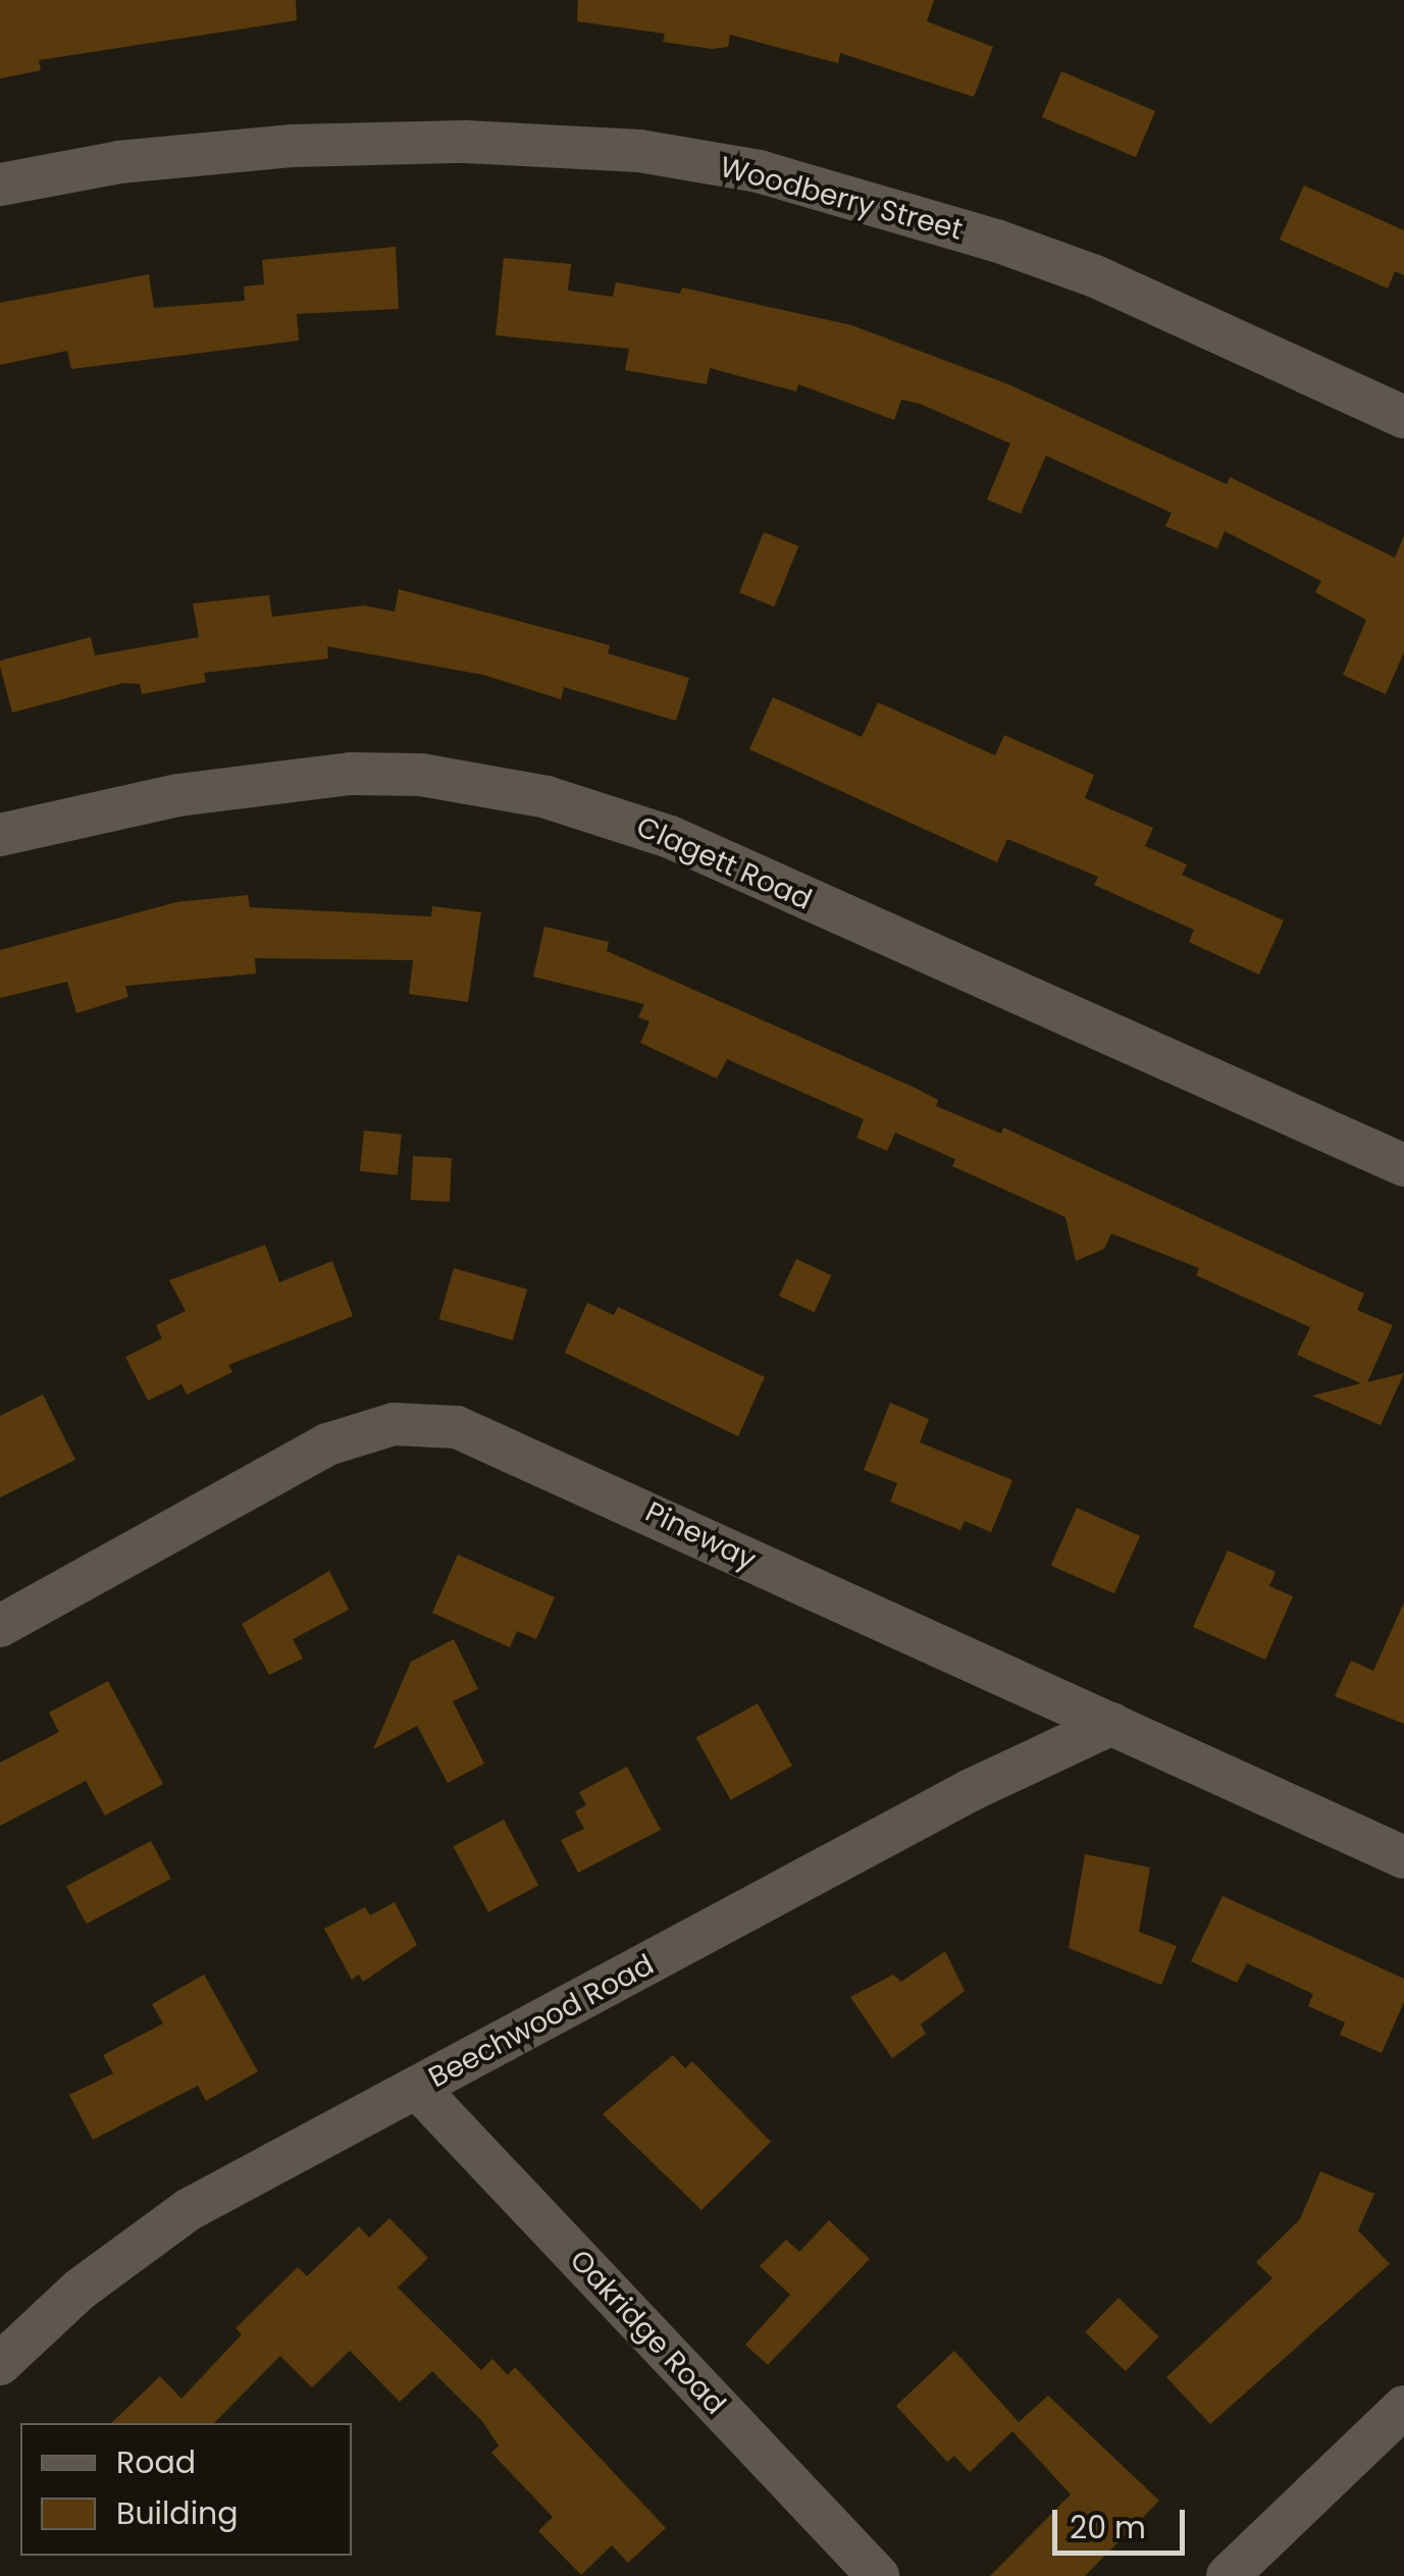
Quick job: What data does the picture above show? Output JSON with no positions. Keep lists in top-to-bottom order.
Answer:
{
  "streets": {
    "street": [
      "Woodberry Street",
      "Clagett Road",
      "Pineway",
      "Beechwood Road",
      "Oakridge Road"
    ]
  },
  "crossings": [
    ["Pineway", "Beechwood Road"],
    ["Beechwood Road", "Oakridge Road"]
  ],
  "legend": ["Road", "Building"],
  "scale_bar": "20 m"
}
